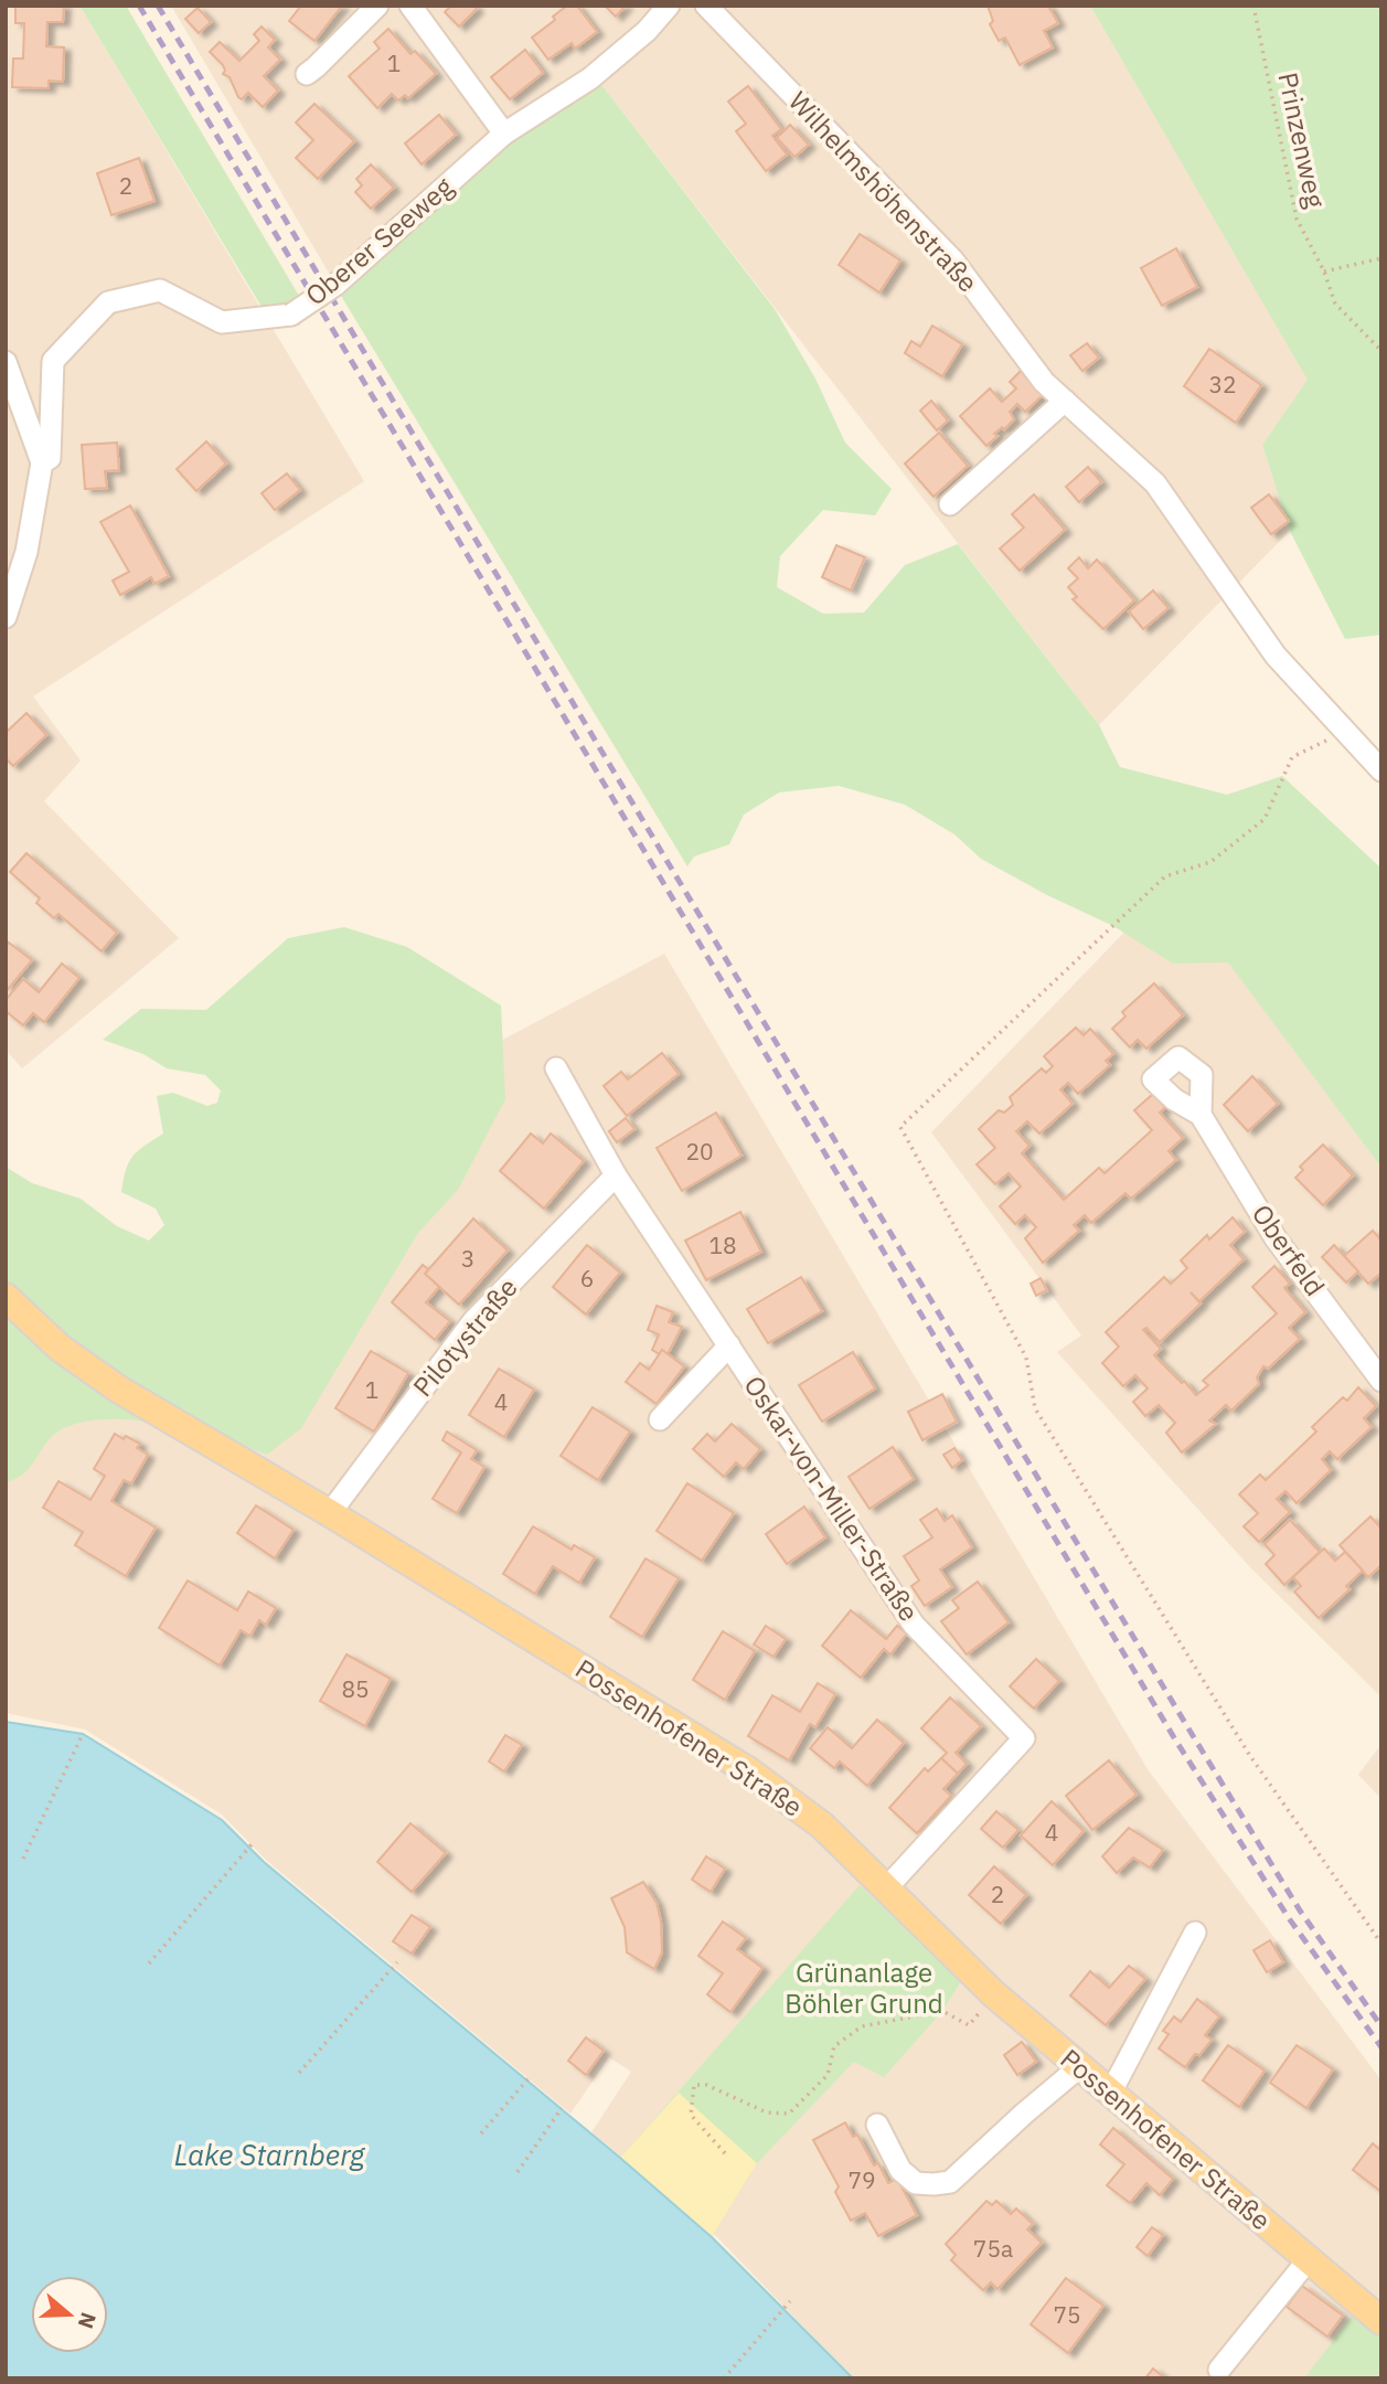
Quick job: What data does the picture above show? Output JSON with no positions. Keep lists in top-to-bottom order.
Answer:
{
  "streets": {
    "main road": ["Possenhofener Straße"],
    "street": [
      "Wilhelmshöhenstraße",
      "Oberer Seeweg",
      "Oberfeld",
      "Pilotystraße",
      "Oskar-von-Miller-Straße"
    ],
    "path": ["Prinzenweg"]
  },
  "crossings": [
    ["Pilotystraße", "Oskar-von-Miller-Straße"],
    ["Pilotystraße", "Possenhofener Straße"],
    ["Oskar-von-Miller-Straße", "Possenhofener Straße"]
  ],
  "water": ["Lake Starnberg"],
  "parks": ["Grünanlage Böhler Grund"],
  "house_numbers": [
    "1",
    "2",
    "32",
    "20",
    "18",
    "3",
    "6",
    "1",
    "4",
    "85",
    "4",
    "2",
    "79",
    "75a",
    "75"
  ],
  "north": "right"
}
